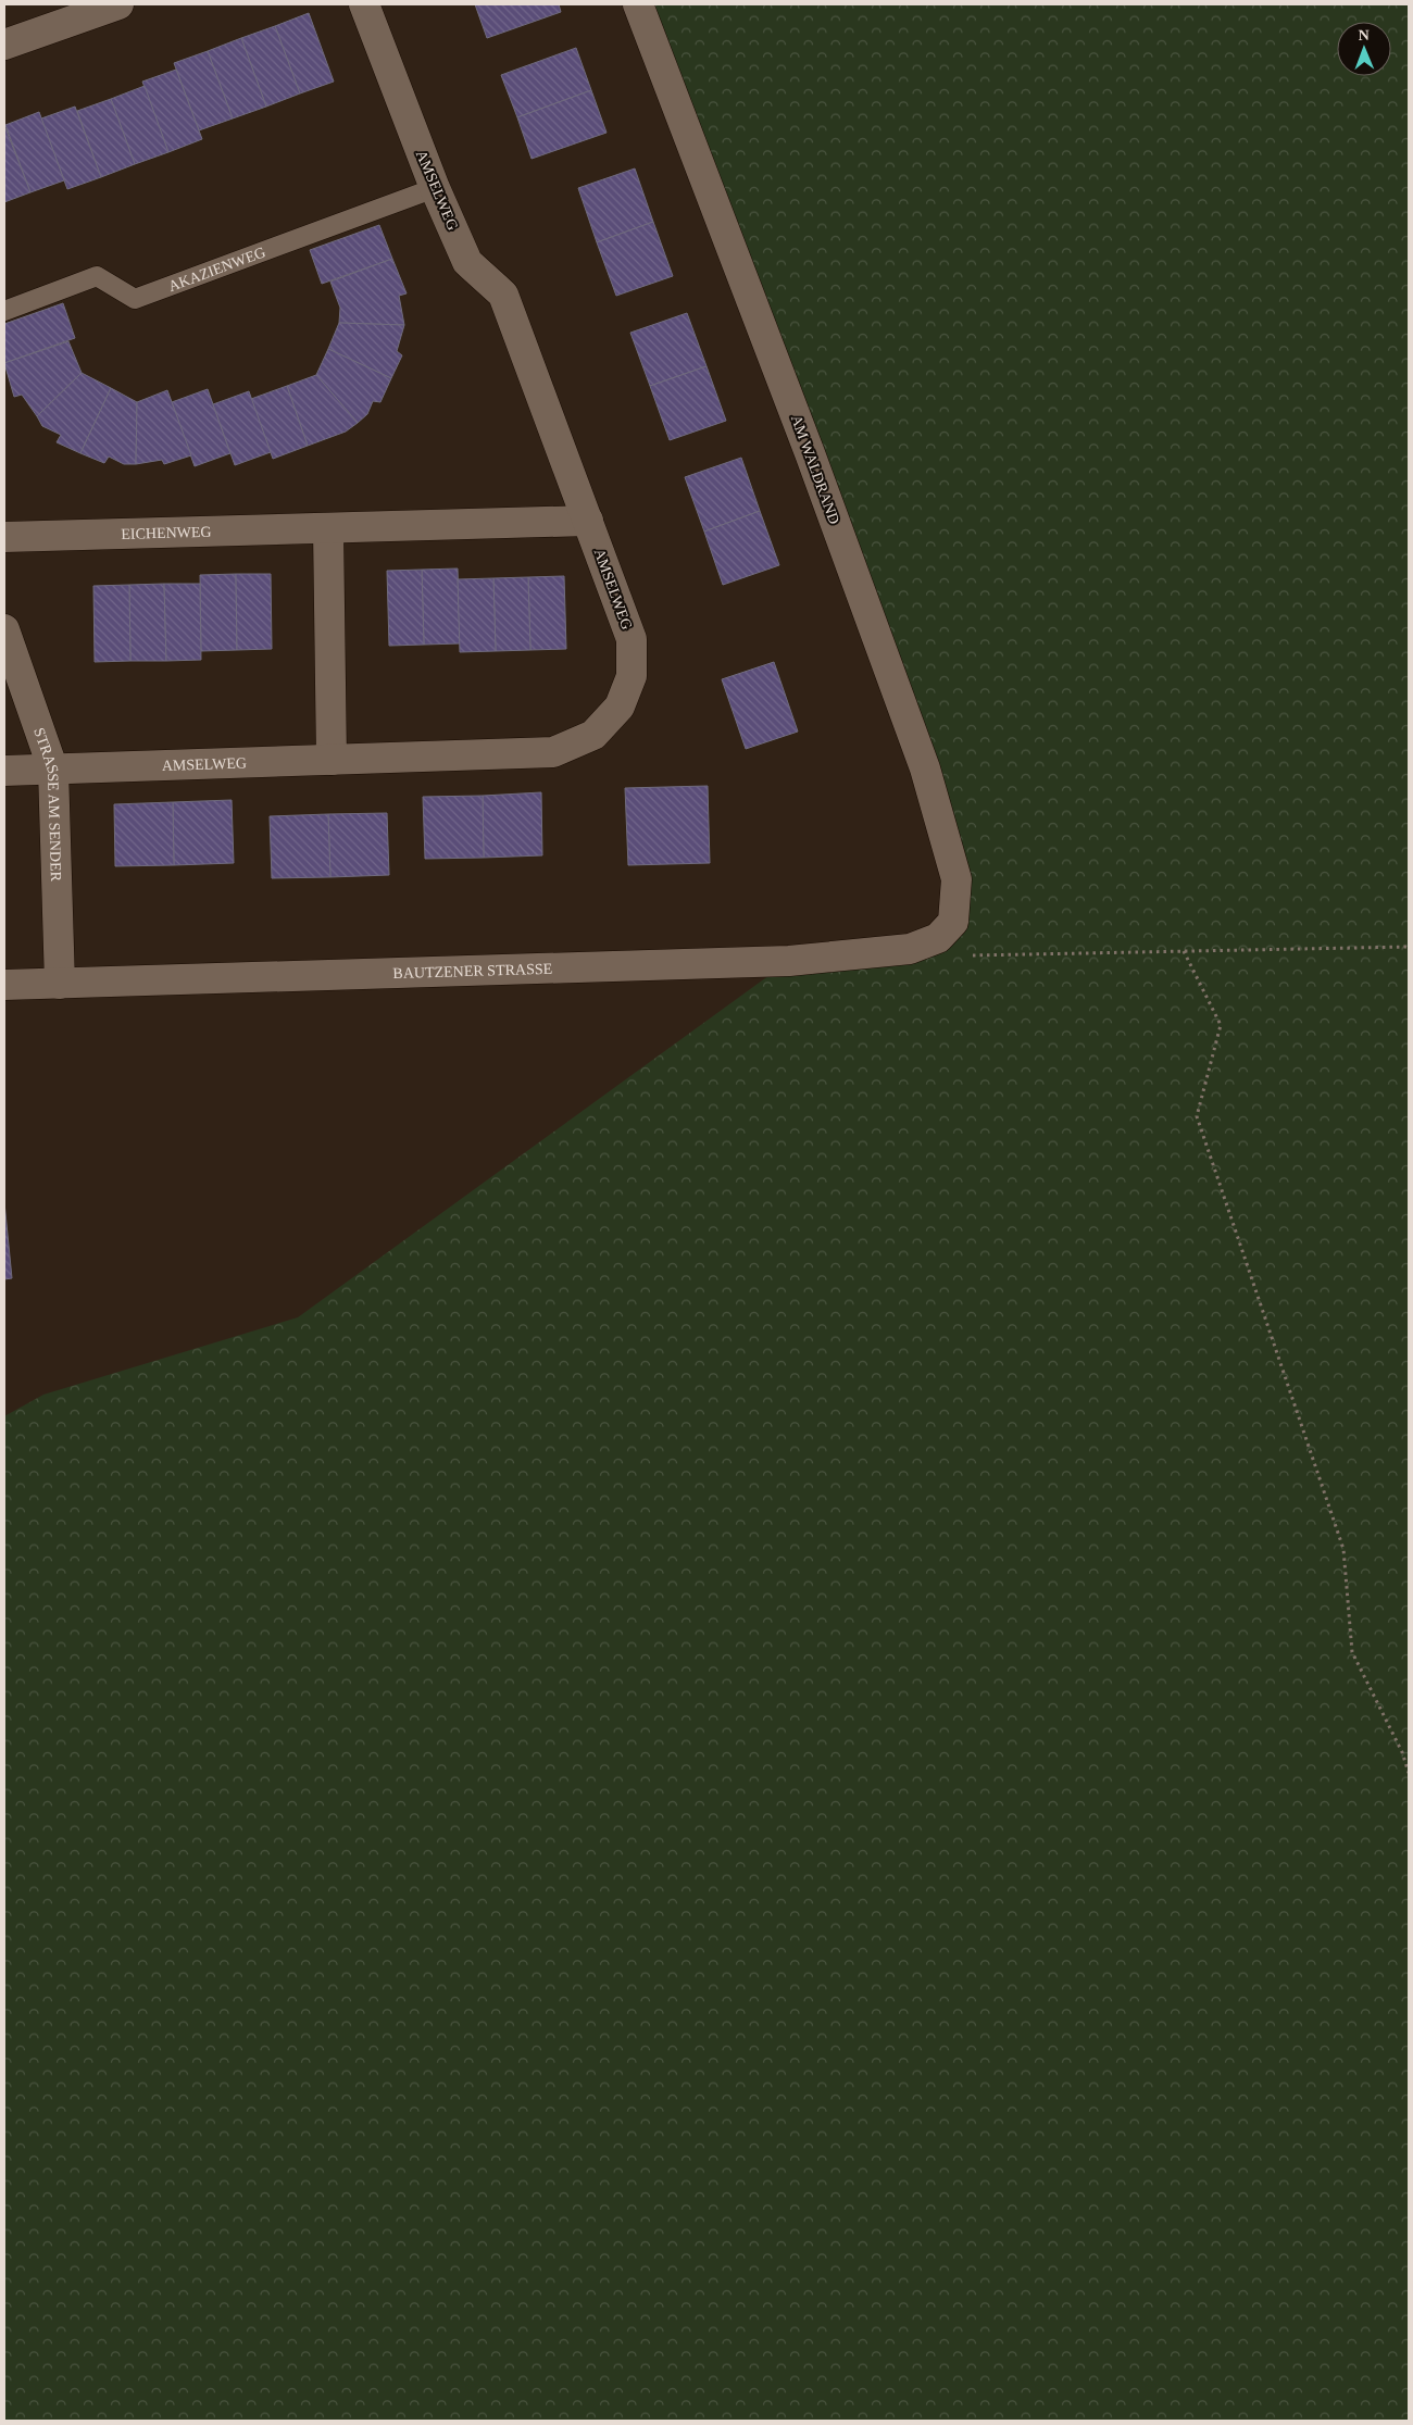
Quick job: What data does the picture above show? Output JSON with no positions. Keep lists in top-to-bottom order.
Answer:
{
  "streets": {
    "street": [
      "AMSELWEG",
      "AM WALDRAND",
      "EICHENWEG",
      "STRASSE AM SENDER",
      "BAUTZENER STRASSE"
    ],
    "lane": ["AKAZIENWEG"]
  },
  "crossings": [
    ["AMSELWEG", "AKAZIENWEG"],
    ["AMSELWEG", "EICHENWEG"],
    ["AMSELWEG", "STRASSE AM SENDER"],
    ["AM WALDRAND", "BAUTZENER STRASSE"],
    ["STRASSE AM SENDER", "BAUTZENER STRASSE"]
  ],
  "north": "top"
}
